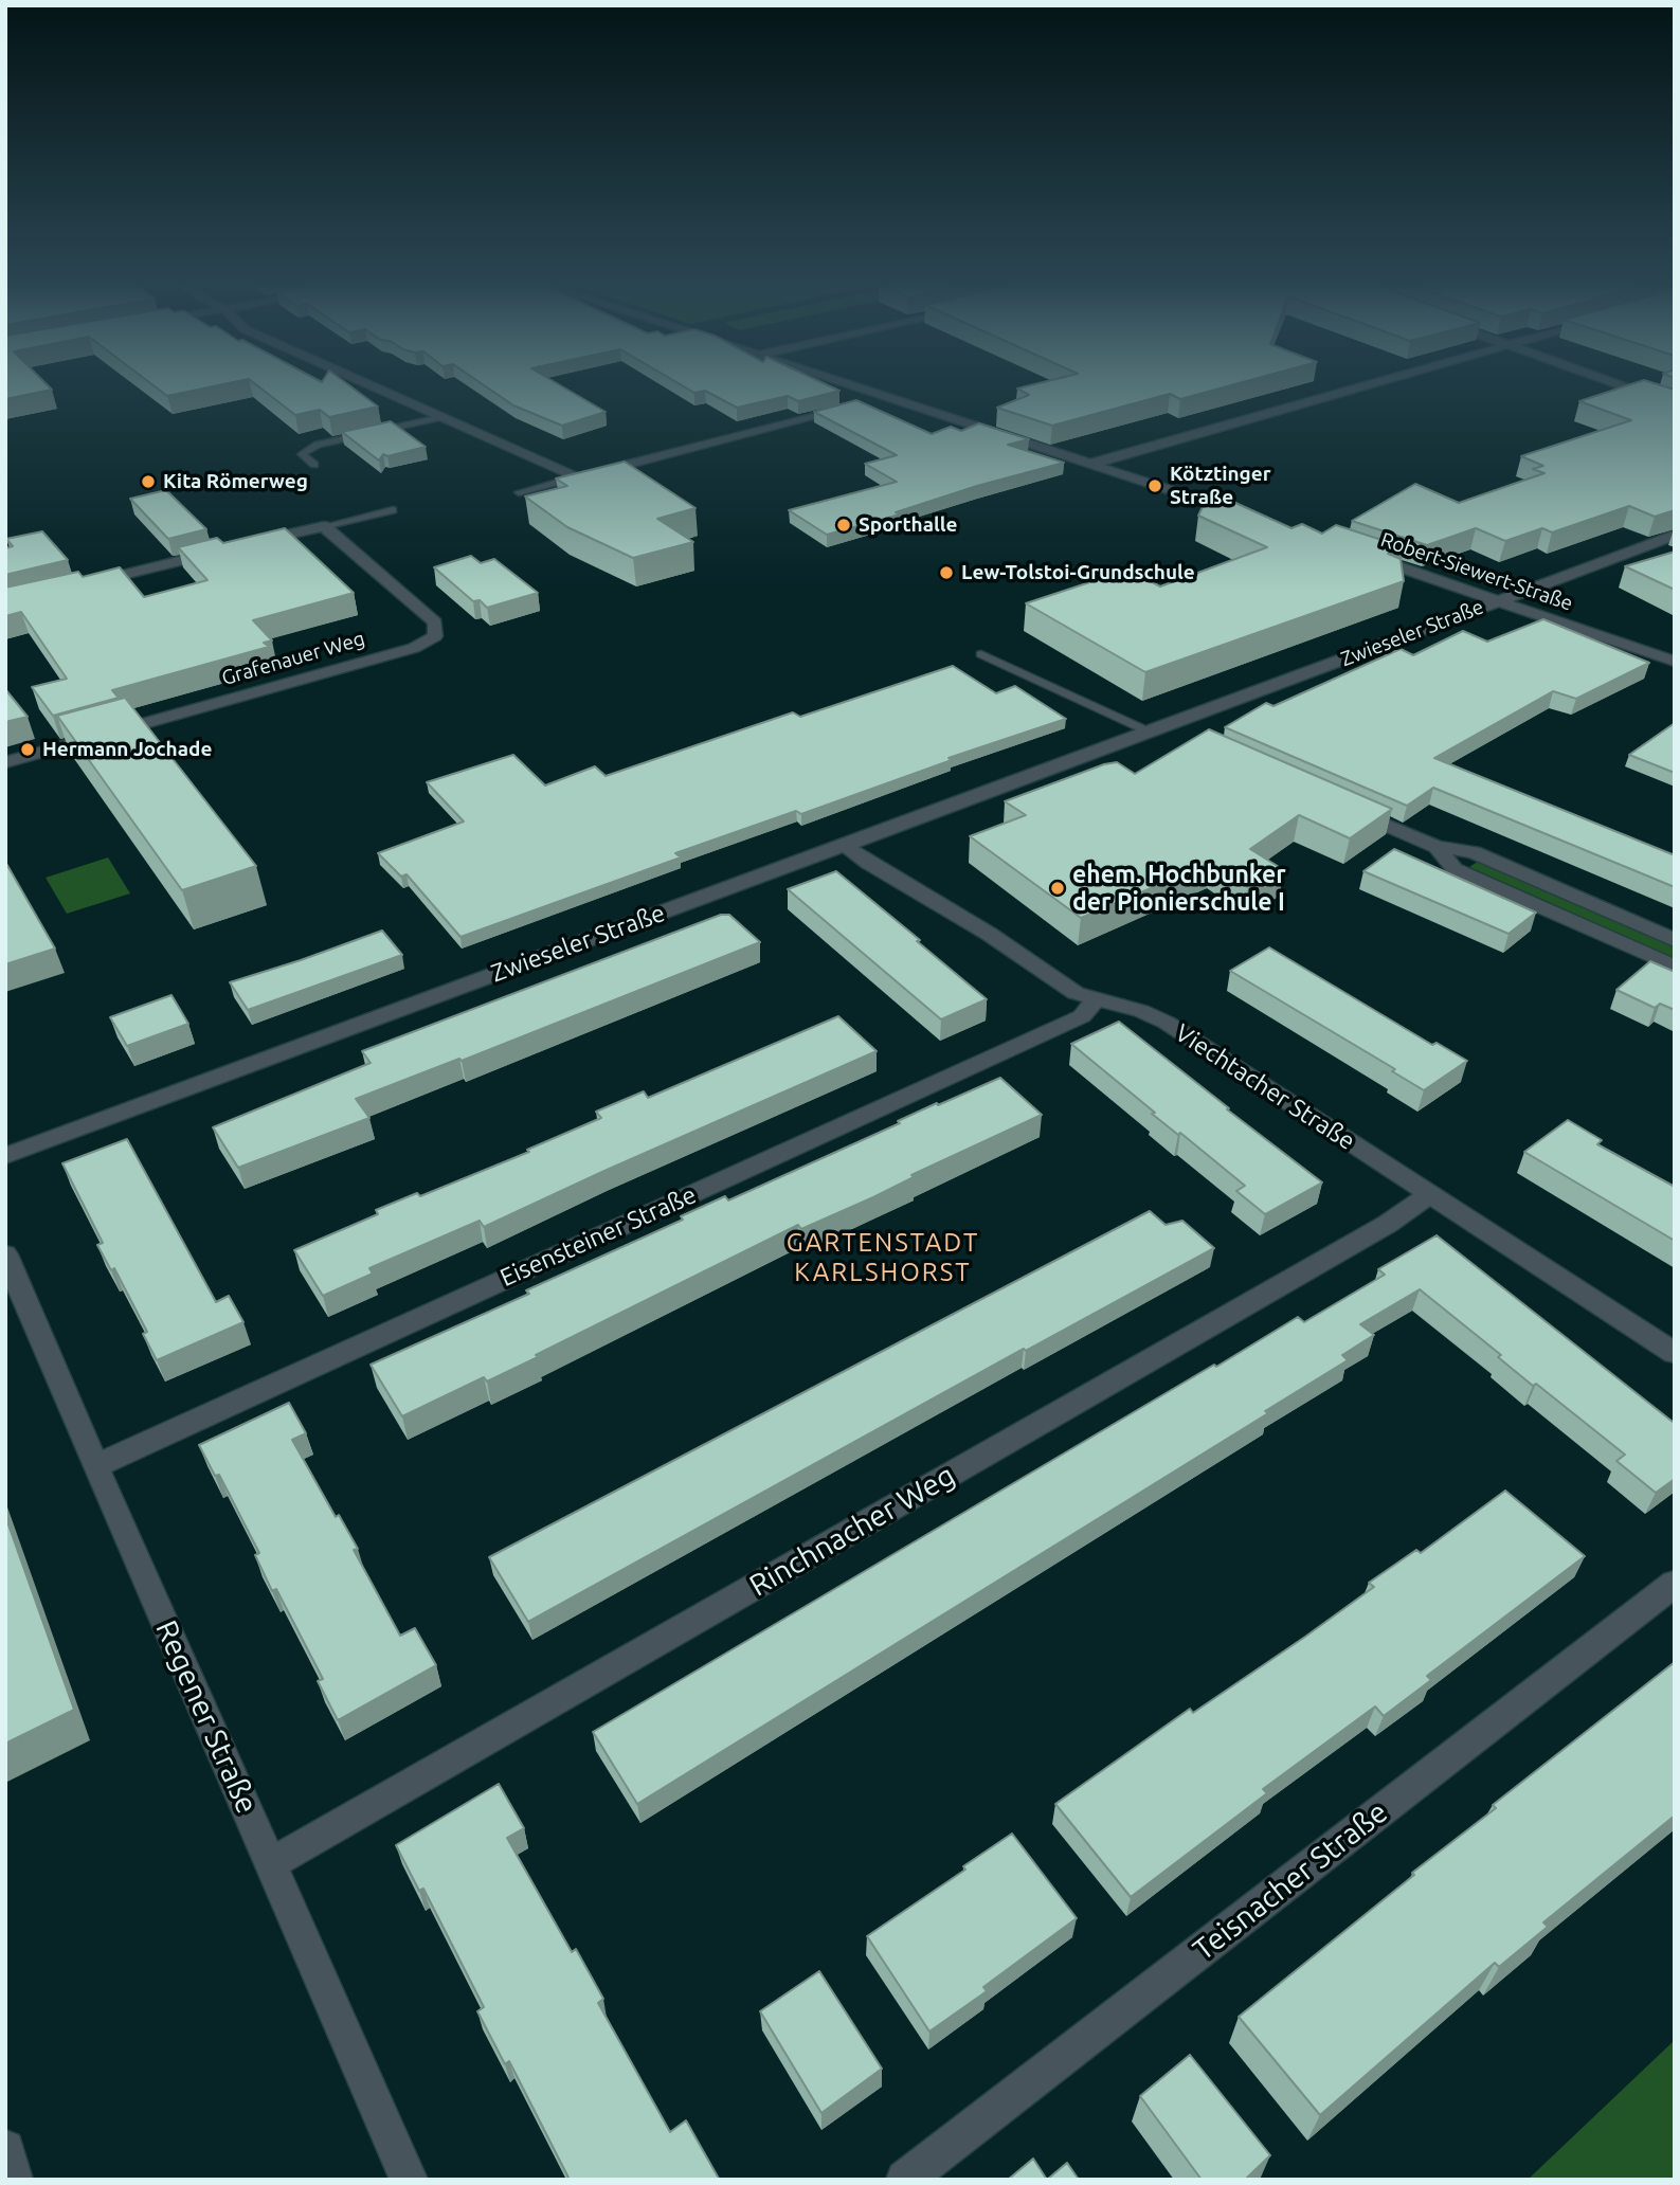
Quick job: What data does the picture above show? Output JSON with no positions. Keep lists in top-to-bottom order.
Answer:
{
  "streets": {
    "street": [
      "Robert-Siewert-Straße",
      "Zwieseler Straße",
      "Grafenauer Weg",
      "Viechtacher Straße",
      "Eisensteiner Straße",
      "Rinchnacher Weg",
      "Regener Straße",
      "Teisnacher Straße"
    ]
  },
  "crossings": [
    ["Robert-Siewert-Straße", "Zwieseler Straße"],
    ["Zwieseler Straße", "Viechtacher Straße"],
    ["Viechtacher Straße", "Eisensteiner Straße"],
    ["Viechtacher Straße", "Rinchnacher Weg"],
    ["Eisensteiner Straße", "Regener Straße"],
    ["Rinchnacher Weg", "Regener Straße"]
  ],
  "districts": ["GARTENSTADT KARLSHORST"],
  "places": [
    "Kita Römerweg",
    "Kötztinger Straße",
    "Sporthalle",
    "Lew-Tolstoi-Grundschule",
    "Hermann Jochade",
    "ehem. Hochbunker der Pionierschule I"
  ]
}
